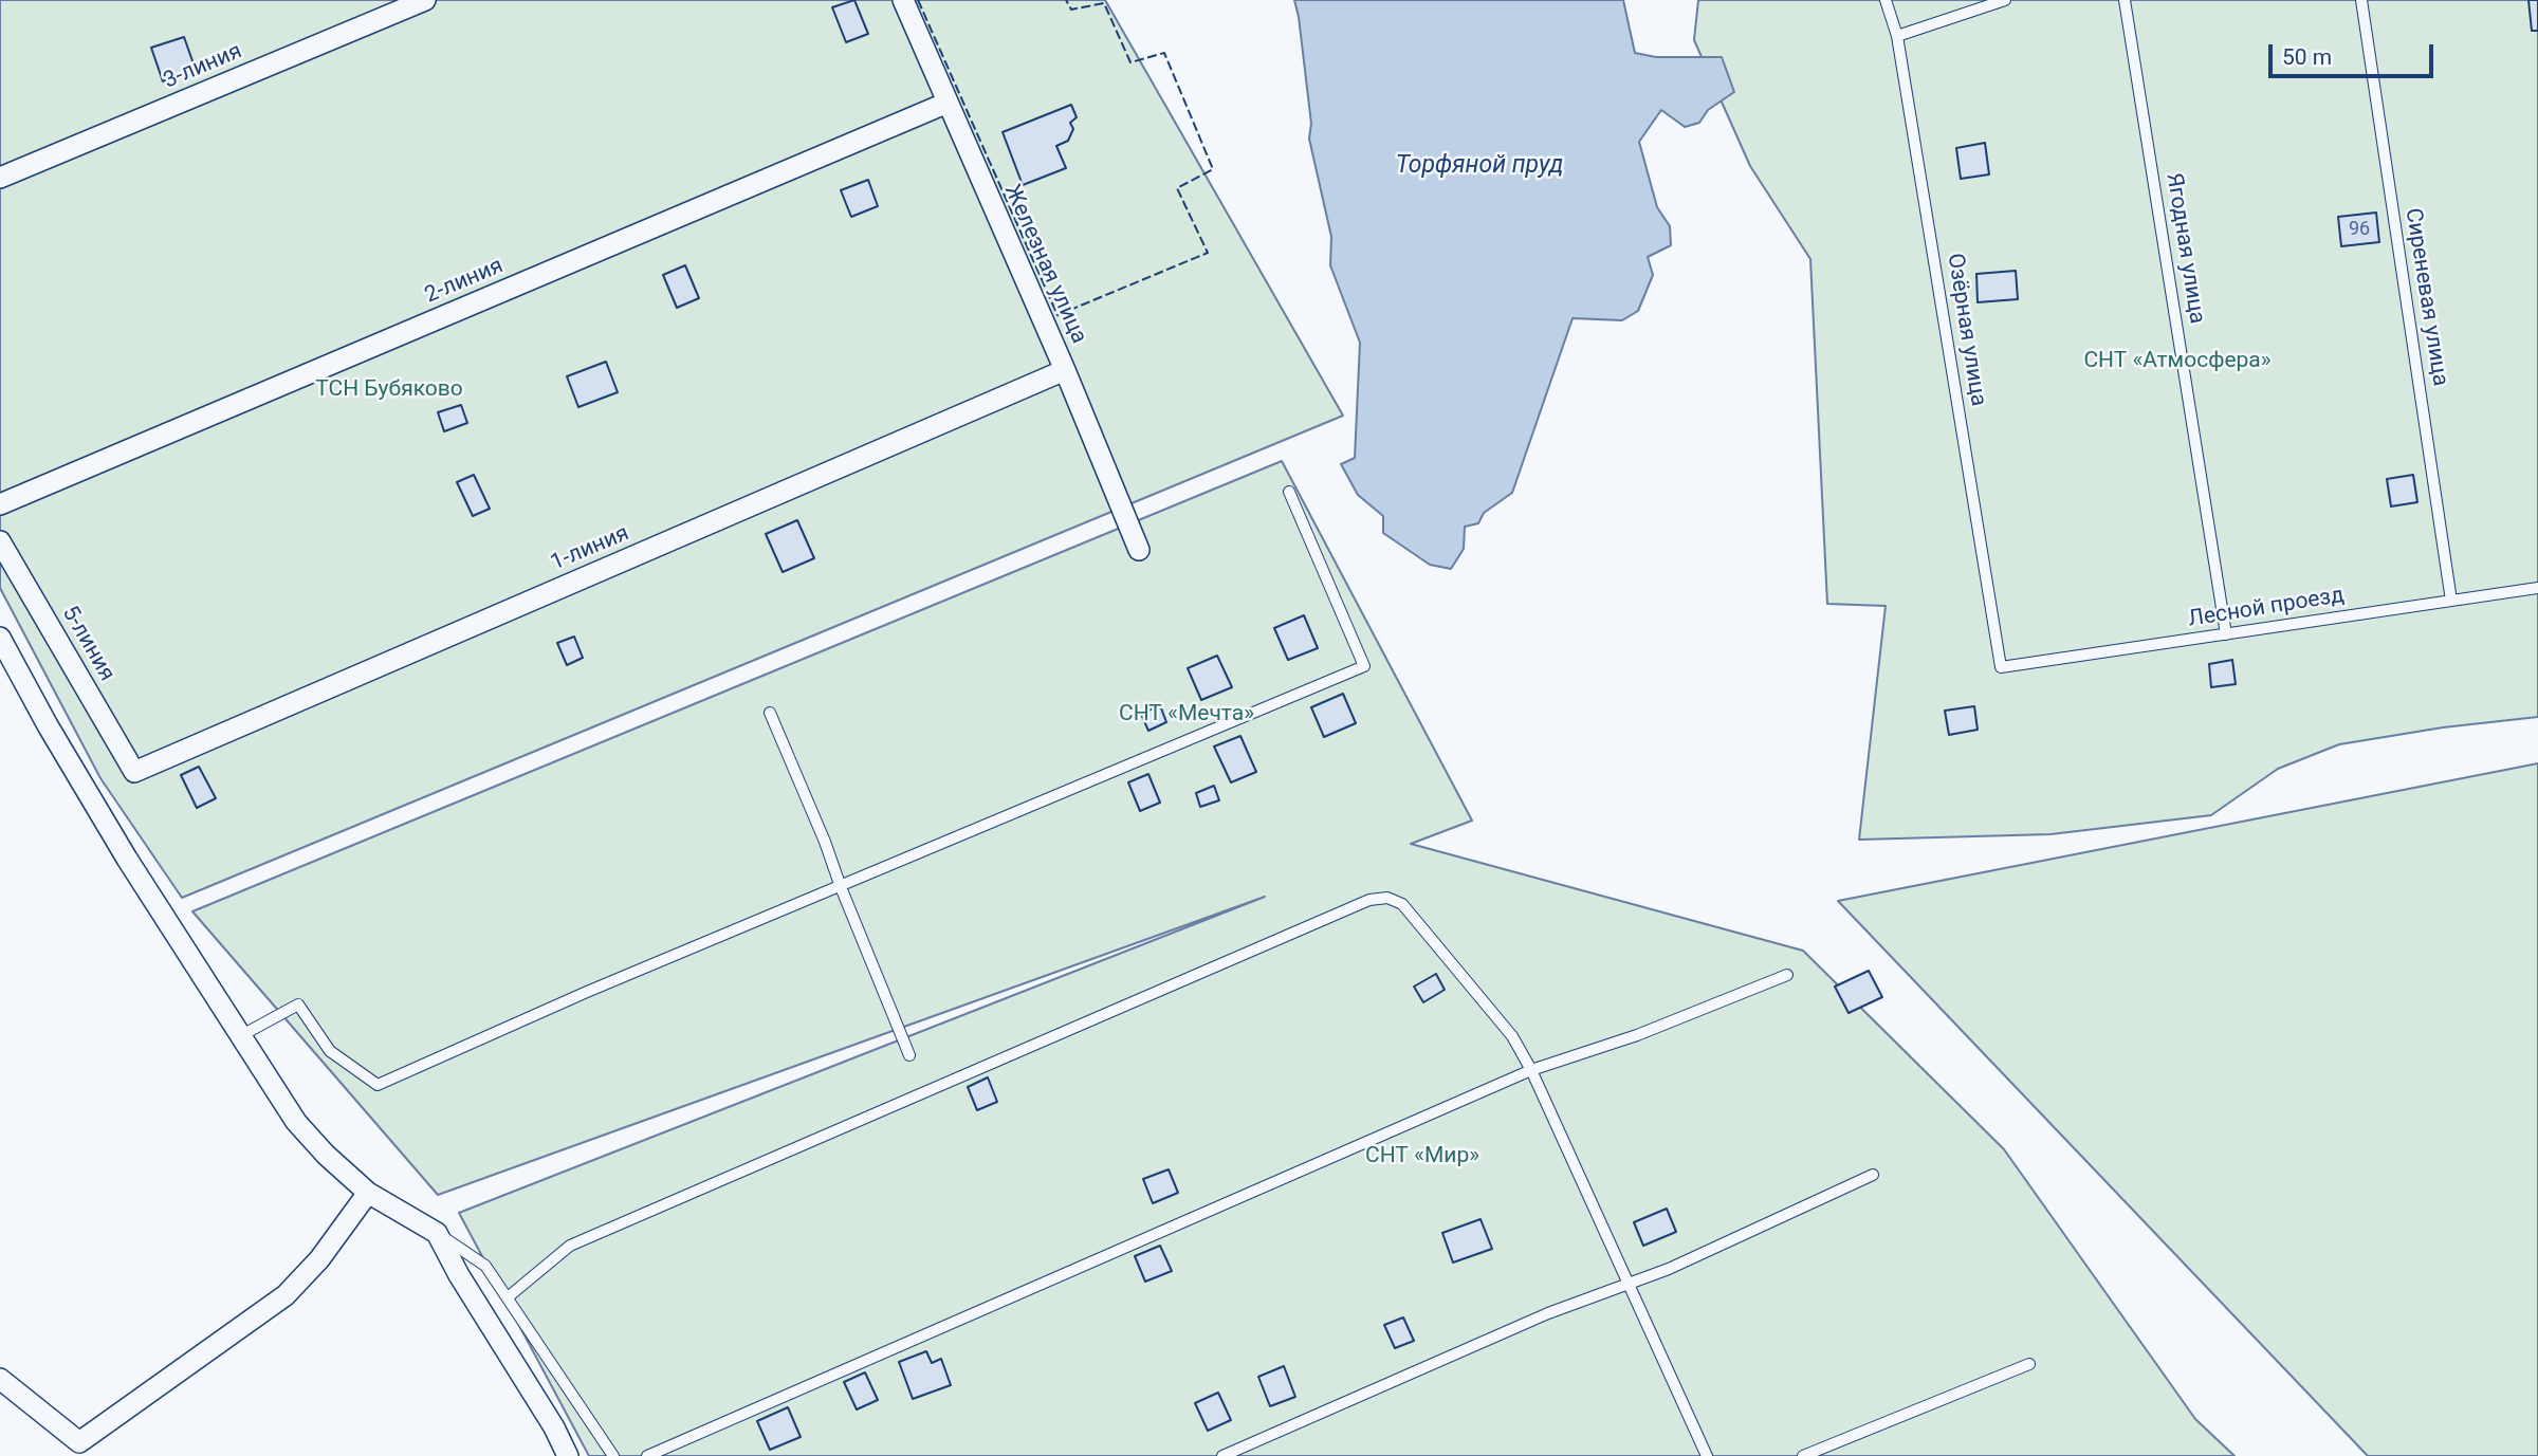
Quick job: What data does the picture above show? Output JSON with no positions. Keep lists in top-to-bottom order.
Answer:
{
  "streets": {
    "street": [
      "3-линия",
      "Железная улица",
      "2-линия",
      "1-линия",
      "5-линия"
    ],
    "lane": [
      "Ягодная улица",
      "Сиреневая улица",
      "Озёрная улица",
      "Лесной проезд"
    ]
  },
  "crossings": [
    ["Ягодная улица", "Лесной проезд"],
    ["Железная улица", "2-линия"],
    ["Железная улица", "1-линия"],
    ["Сиреневая улица", "Лесной проезд"],
    ["Озёрная улица", "Лесной проезд"],
    ["1-линия", "5-линия"]
  ],
  "water": ["Торфяной пруд"],
  "parks": [
    "СНТ «Атмосфера»",
    "ТСН Бубяково",
    "СНТ «Мечта»",
    "СНТ «Мир»"
  ],
  "house_numbers": ["96"],
  "scale_bar": "50 m"
}
